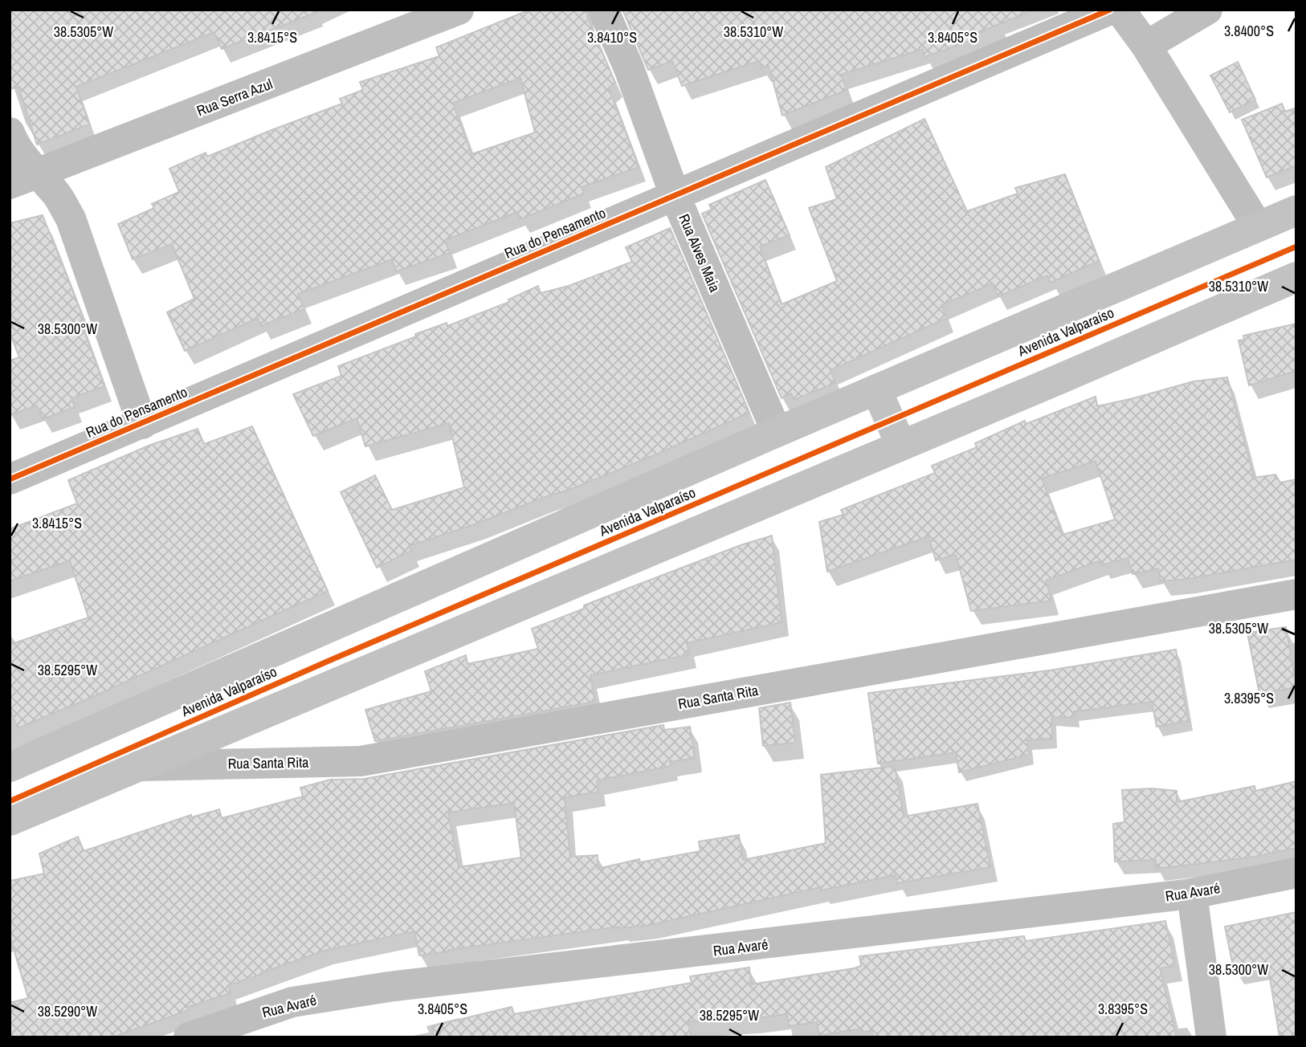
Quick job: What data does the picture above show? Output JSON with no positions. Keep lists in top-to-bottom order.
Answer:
{
  "streets": {
    "main road": ["Avenida Valparaíso"],
    "street": [
      "Rua Serra Azul",
      "Rua do Pensamento",
      "Rua Alves Maia",
      "Rua Santa Rita",
      "Rua Avaré"
    ]
  },
  "crossings": [
    ["Rua do Pensamento", "Rua Alves Maia"],
    ["Rua Alves Maia", "Avenida Valparaíso"]
  ],
  "coordinates": [
    "3.8400°S",
    "38.5305°W",
    "38.5310°W",
    "3.8415°S",
    "3.8410°S",
    "3.8405°S",
    "38.5300°W",
    "38.5295°W",
    "3.8395°S",
    "38.5290°W"
  ]
}
